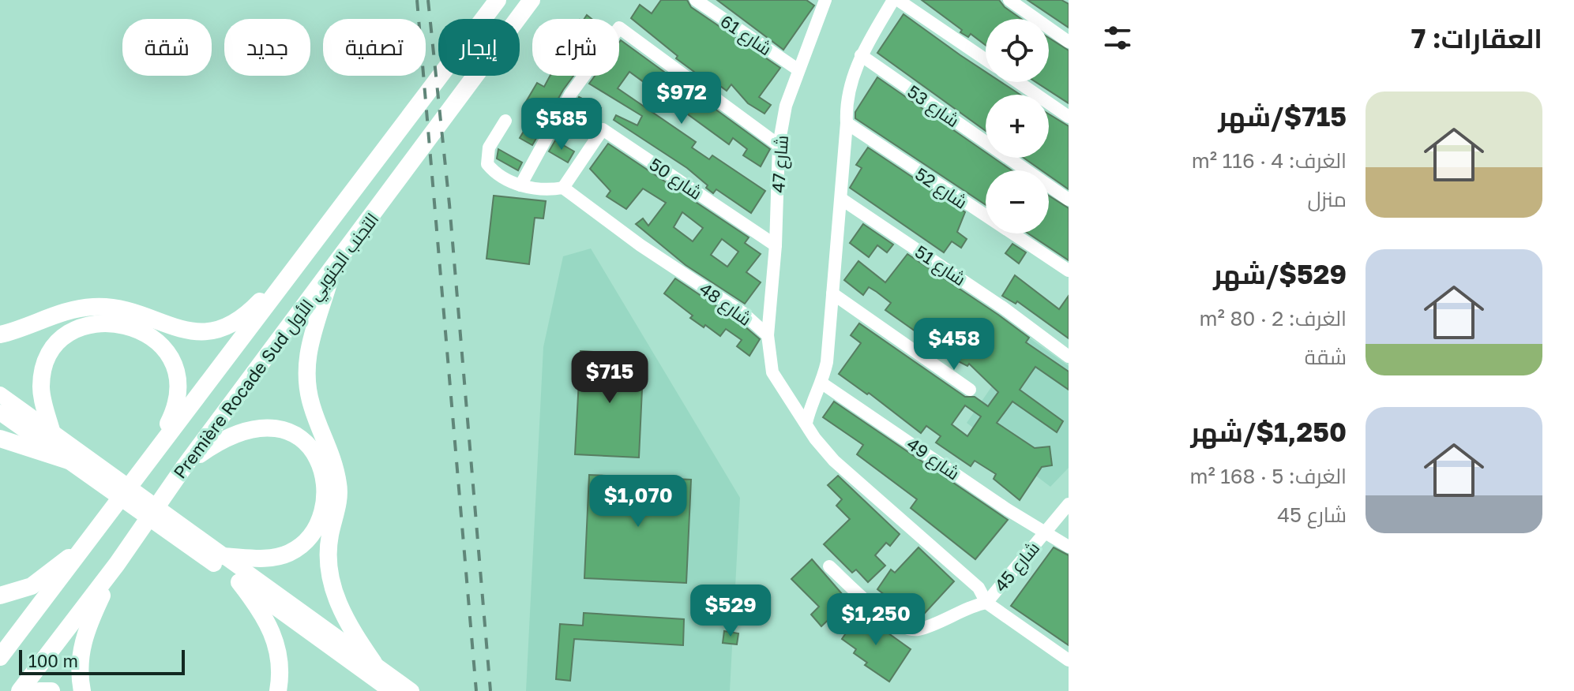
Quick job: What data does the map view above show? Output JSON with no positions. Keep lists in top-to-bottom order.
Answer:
{
  "streets": {
    "highway": ["Première Rocade Sud التجنب الجنوبي الأول"],
    "street": [
      "شارع 61",
      "شارع 53",
      "شارع 47",
      "شارع 50",
      "شارع 52",
      "شارع 51",
      "شارع 48",
      "شارع 49",
      "شارع 45"
    ]
  },
  "crossings": [
    ["شارع 61", "شارع 47"],
    ["شارع 47", "شارع 50"],
    ["شارع 47", "شارع 48"],
    ["شارع 50", "شارع 48"],
    ["شارع 48", "شارع 45"],
    ["شارع 49", "شارع 45"]
  ],
  "scale_bar": "100 m",
  "page": {
    "heading": "العقارات: 7",
    "map_buttons": ["+", "−"],
    "chip": [
      "شراء",
      "إيجار",
      "تصفية",
      "جديد",
      "شقة"
    ],
    "price": [
      "$972",
      "$585",
      "$458",
      "$715",
      "$1,070",
      "$529",
      "$1,250"
    ],
    "list": [
      {
        "name": "$715/شهر",
        "note": "الغرف: 4 · 116 m² · منزل"
      },
      {
        "name": "$529/شهر",
        "note": "الغرف: 2 · 80 m² · شقة"
      },
      {
        "name": "$1,250/شهر",
        "note": "الغرف: 5 · 168 m² · شارع 45"
      }
    ],
    "scale": "100 m"
  }
}
